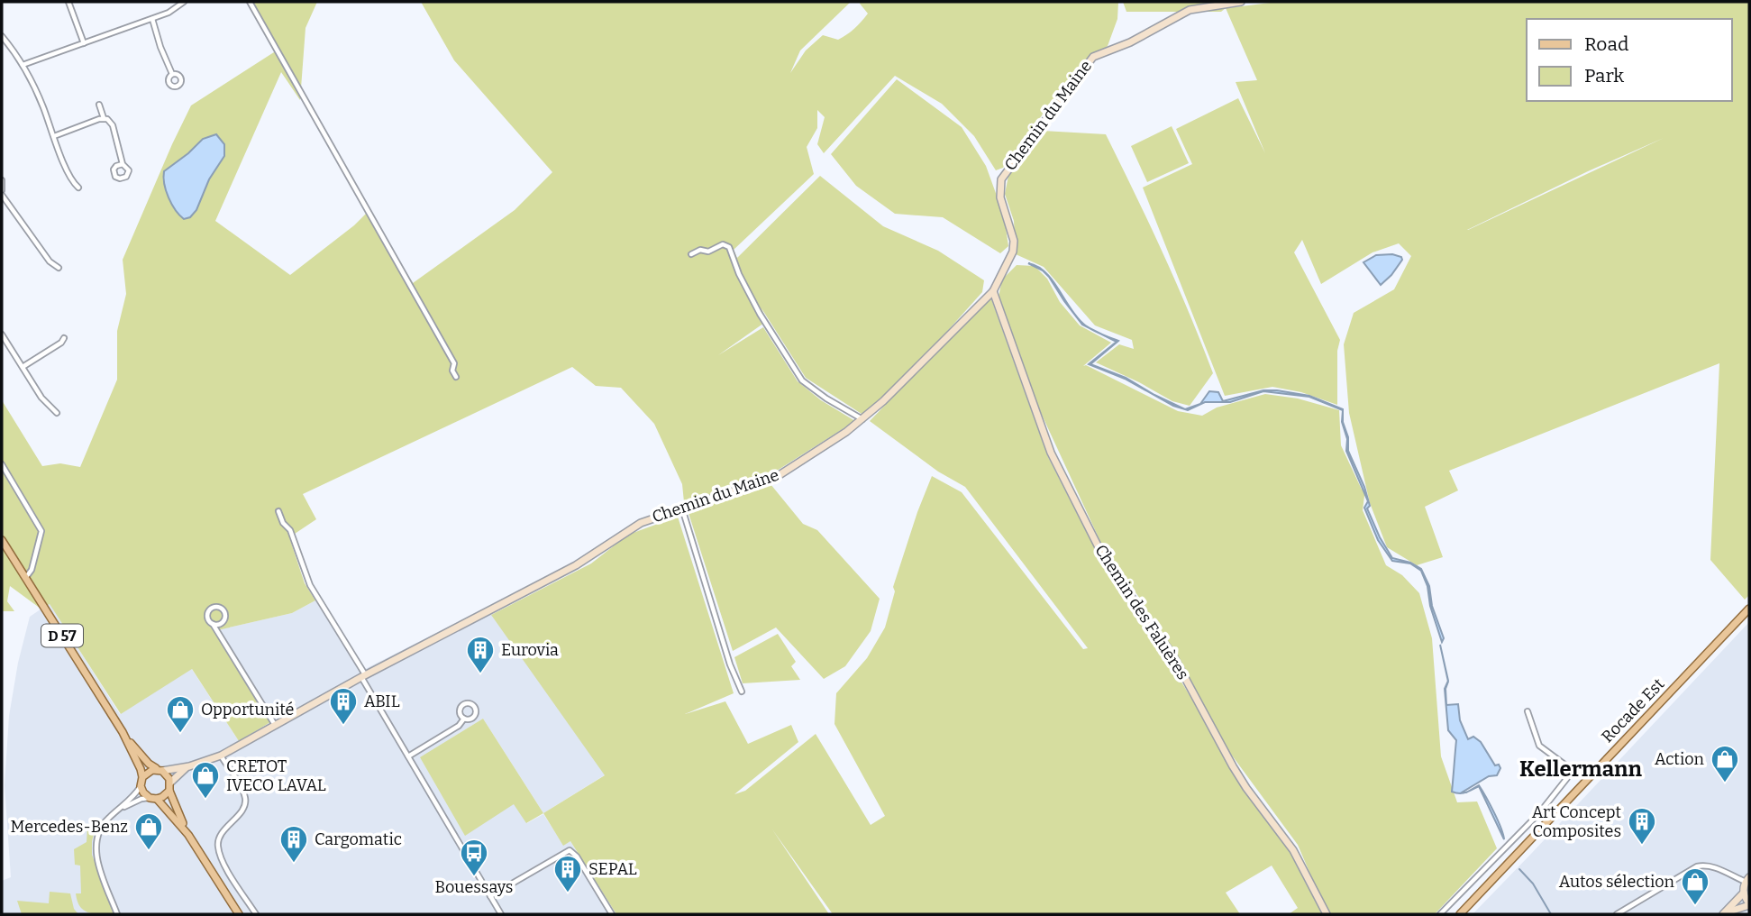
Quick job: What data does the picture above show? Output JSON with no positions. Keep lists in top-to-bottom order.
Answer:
{
  "streets": {
    "main road": ["D 57", "Rocade Est"],
    "street": ["Chemin du Maine", "Chemin des Faluères"]
  },
  "crossings": [
    ["Chemin du Maine", "Chemin des Faluères"],
    ["Chemin du Maine", "D 57"]
  ],
  "districts": ["Kellermann"],
  "places": {
    "building": [
      "Eurovia",
      "ABIL",
      "Art Concept Composites",
      "Cargomatic",
      "SEPAL"
    ],
    "shop": [
      "Opportunité",
      "Action",
      "CRETOT IVECO LAVAL",
      "Mercedes-Benz",
      "Autos sélection"
    ],
    "bus stop": ["Bouessays"]
  },
  "legend": ["Road", "Park"]
}
